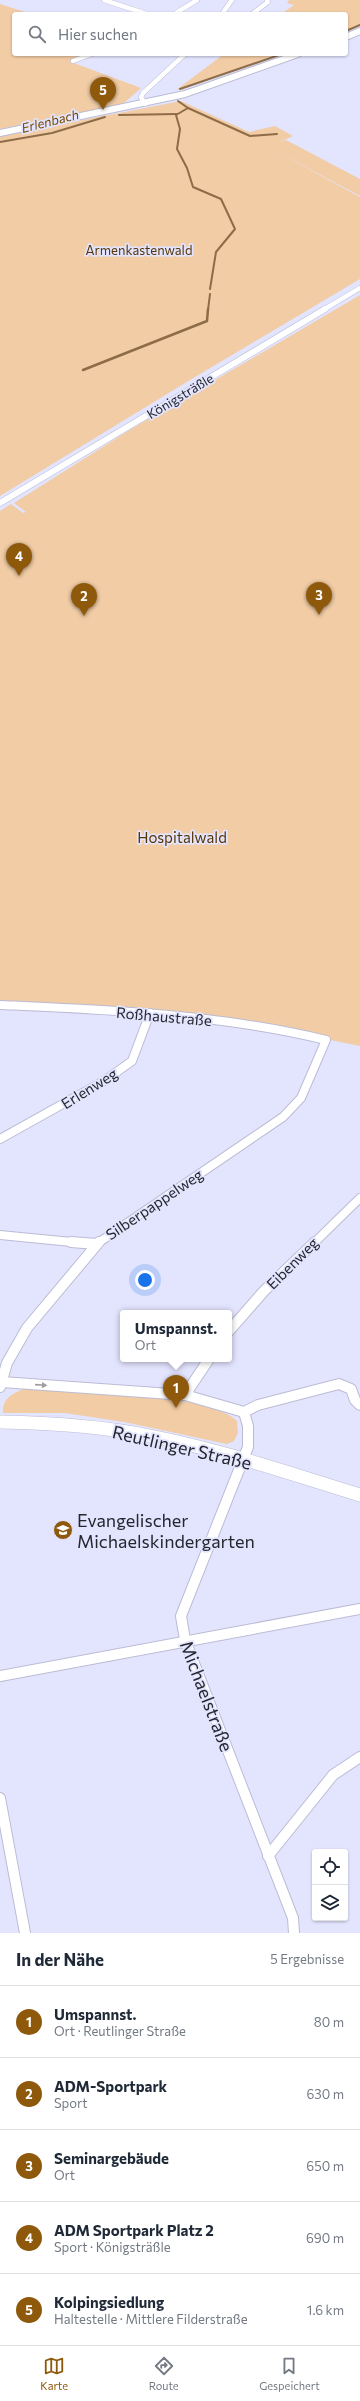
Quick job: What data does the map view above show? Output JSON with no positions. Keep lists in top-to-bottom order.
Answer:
{
  "streets": {
    "street": [
      "Königsträßle",
      "Roßhaustraße",
      "Erlenweg",
      "Silberpappelweg",
      "Eibenweg",
      "Reutlinger Straße",
      "Michaelstraße"
    ]
  },
  "crossings": [
    ["Roßhaustraße", "Erlenweg"],
    ["Roßhaustraße", "Silberpappelweg"],
    ["Reutlinger Straße", "Michaelstraße"]
  ],
  "water": ["Erlenbach"],
  "parks": ["Armenkastenwald", "Hospitalwald"],
  "places": {
    "school or university": ["Evangelischer Michaelskindergarten"]
  },
  "page": {
    "search": "Hier suchen",
    "pins": [
      "5",
      "4",
      "3",
      "2",
      "1"
    ],
    "popup": ["Umspannst.", "Ort"],
    "heading": ["In der Nähe", "5 Ergebnisse"],
    "list": [
      {
        "mark": "1",
        "name": "Umspannst.",
        "note": "Ort · Reutlinger Straße",
        "value": "80 m"
      },
      {
        "mark": "2",
        "name": "ADM-Sportpark",
        "note": "Sport",
        "value": "630 m"
      },
      {
        "mark": "3",
        "name": "Seminargebäude",
        "note": "Ort",
        "value": "650 m"
      },
      {
        "mark": "4",
        "name": "ADM Sportpark Platz 2",
        "note": "Sport · Königsträßle",
        "value": "690 m"
      },
      {
        "mark": "5",
        "name": "Kolpingsiedlung",
        "note": "Haltestelle · Mittlere Filderstraße",
        "value": "1.6 km"
      }
    ],
    "nav": ["Karte", "Route", "Gespeichert"]
  }
}
